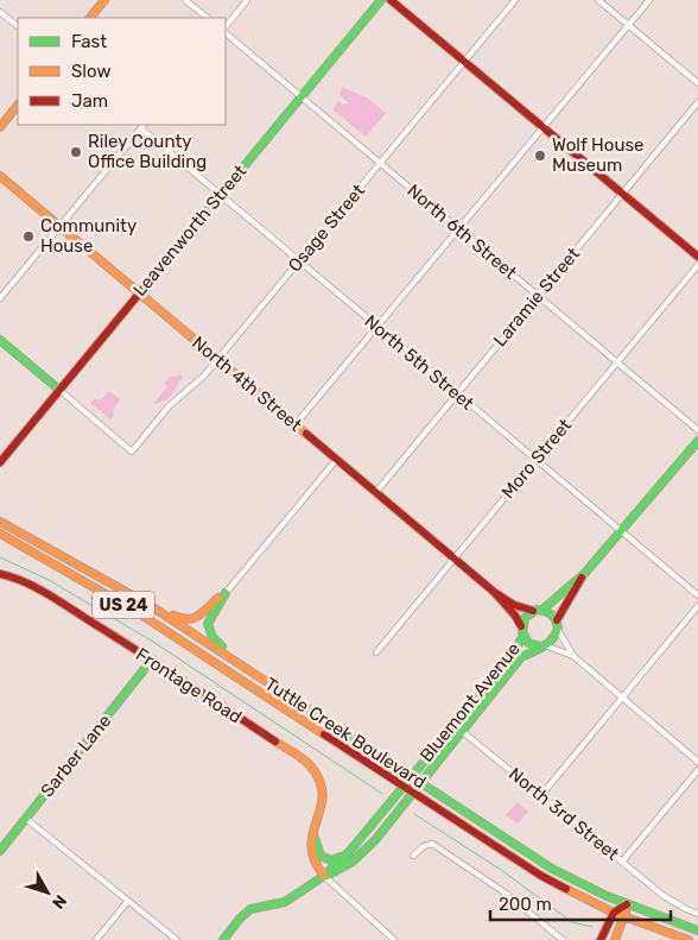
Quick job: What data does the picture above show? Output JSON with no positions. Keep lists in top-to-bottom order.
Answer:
{
  "streets": {
    "main road": [
      "Leavenworth Street",
      "North 4th Street",
      "US 24",
      "Frontage Road",
      "Bluemont Avenue",
      "Tuttle Creek Boulevard",
      "Sarber Lane"
    ],
    "street": [
      "Osage Street",
      "North 6th Street",
      "Laramie Street",
      "North 5th Street",
      "Moro Street",
      "North 3rd Street"
    ]
  },
  "crossings": [
    ["Osage Street", "Leavenworth Street"],
    ["Osage Street", "North 6th Street"],
    ["Osage Street", "North 5th Street"],
    ["Osage Street", "North 4th Street"],
    ["Leavenworth Street", "North 6th Street"],
    ["Leavenworth Street", "North 5th Street"],
    ["Leavenworth Street", "North 4th Street"],
    ["North 6th Street", "Laramie Street"],
    ["North 6th Street", "Moro Street"],
    ["Laramie Street", "North 5th Street"],
    ["Laramie Street", "North 4th Street"],
    ["North 5th Street", "Moro Street"],
    ["North 4th Street", "Moro Street"],
    ["North 4th Street", "Bluemont Avenue"],
    ["Frontage Road", "Sarber Lane"],
    ["Bluemont Avenue", "Tuttle Creek Boulevard"],
    ["Bluemont Avenue", "North 3rd Street"]
  ],
  "places": ["Riley County Office Building", "Wolf House Museum", "Community House"],
  "legend": ["Fast", "Slow", "Jam"],
  "scale_bar": "200 m",
  "north": "bottom right"
}
